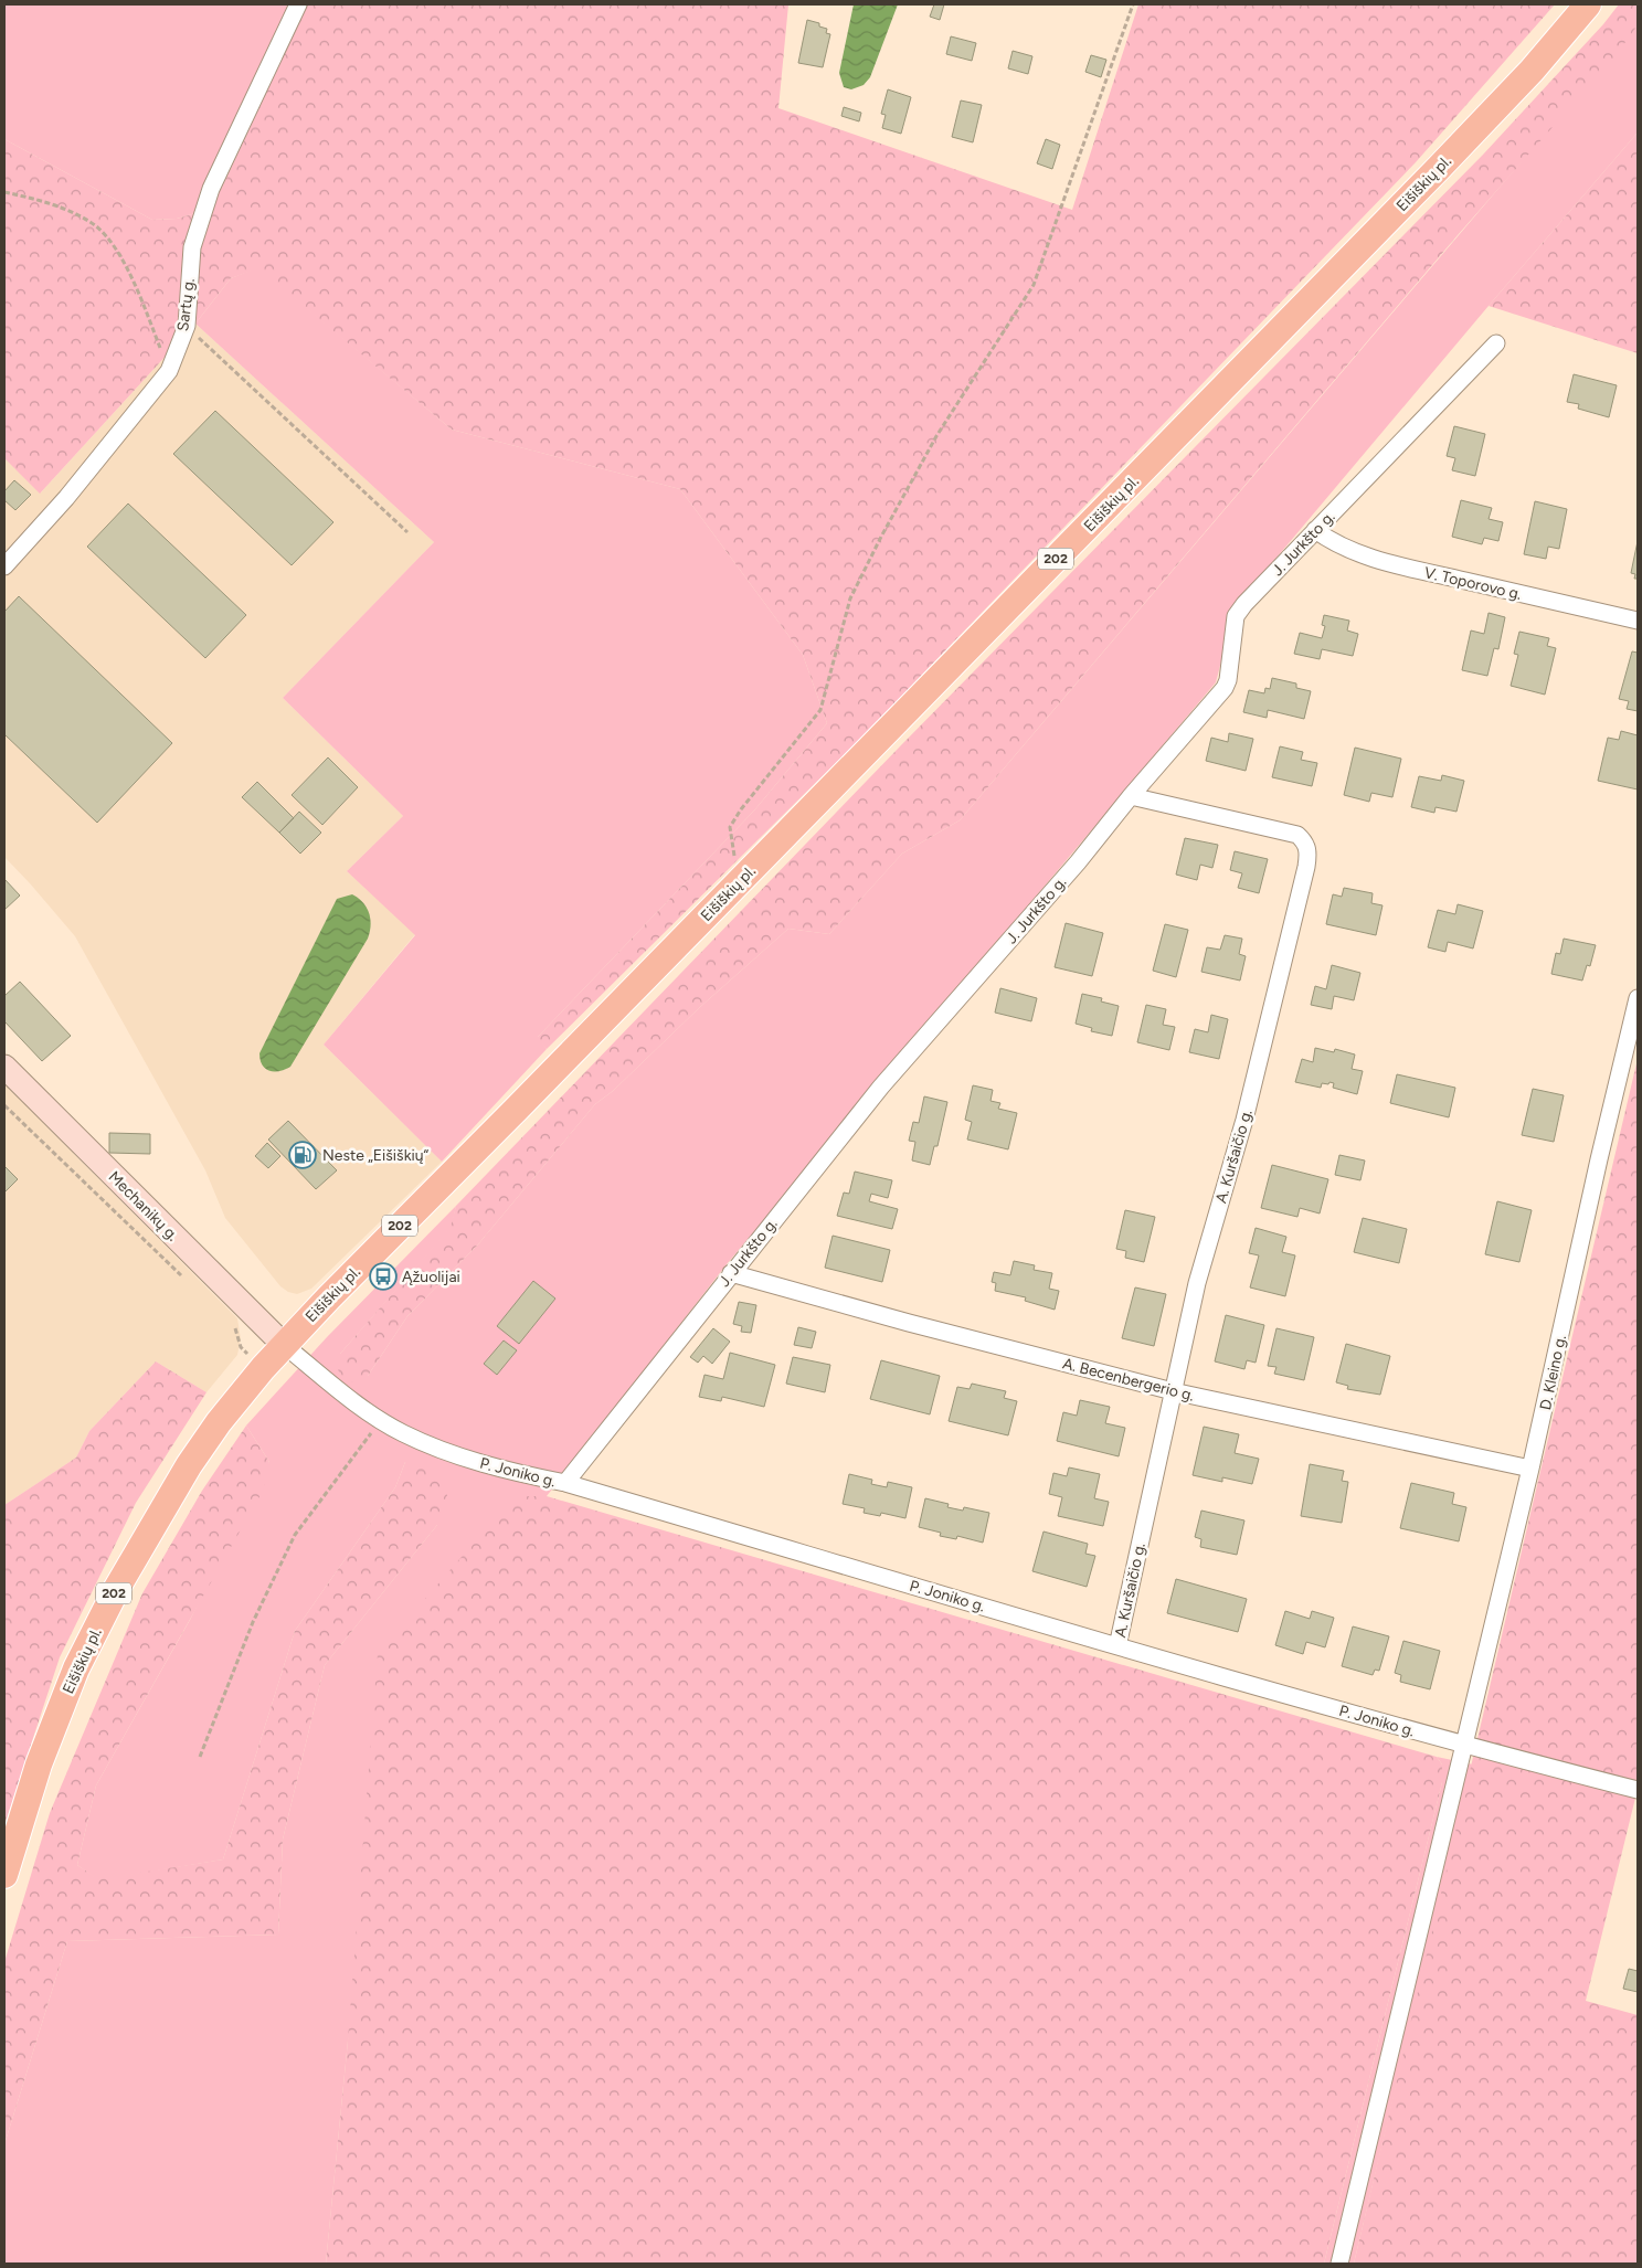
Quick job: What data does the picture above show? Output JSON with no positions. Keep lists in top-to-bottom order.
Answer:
{
  "streets": {
    "main road": ["Eišiškių pl.", "202", "Mechanikų g."],
    "street": [
      "Sartų g.",
      "J. Jurkšto g.",
      "V. Toporovo g.",
      "A. Kuršaičio g.",
      "D. Kleino g.",
      "A. Becenbergerio g.",
      "P. Joniko g."
    ]
  },
  "crossings": [
    ["Eišiškių pl.", "Mechanikų g."],
    ["Eišiškių pl.", "P. Joniko g."],
    ["J. Jurkšto g.", "V. Toporovo g."],
    ["J. Jurkšto g.", "A. Kuršaičio g."],
    ["J. Jurkšto g.", "A. Becenbergerio g."],
    ["J. Jurkšto g.", "P. Joniko g."],
    ["A. Kuršaičio g.", "A. Becenbergerio g."],
    ["A. Kuršaičio g.", "P. Joniko g."],
    ["Mechanikų g.", "P. Joniko g."],
    ["D. Kleino g.", "A. Becenbergerio g."],
    ["D. Kleino g.", "P. Joniko g."]
  ],
  "places": {
    "fuel station": ["Neste „Eišiškių“"],
    "bus stop": ["Ąžuolijai"]
  }
}
